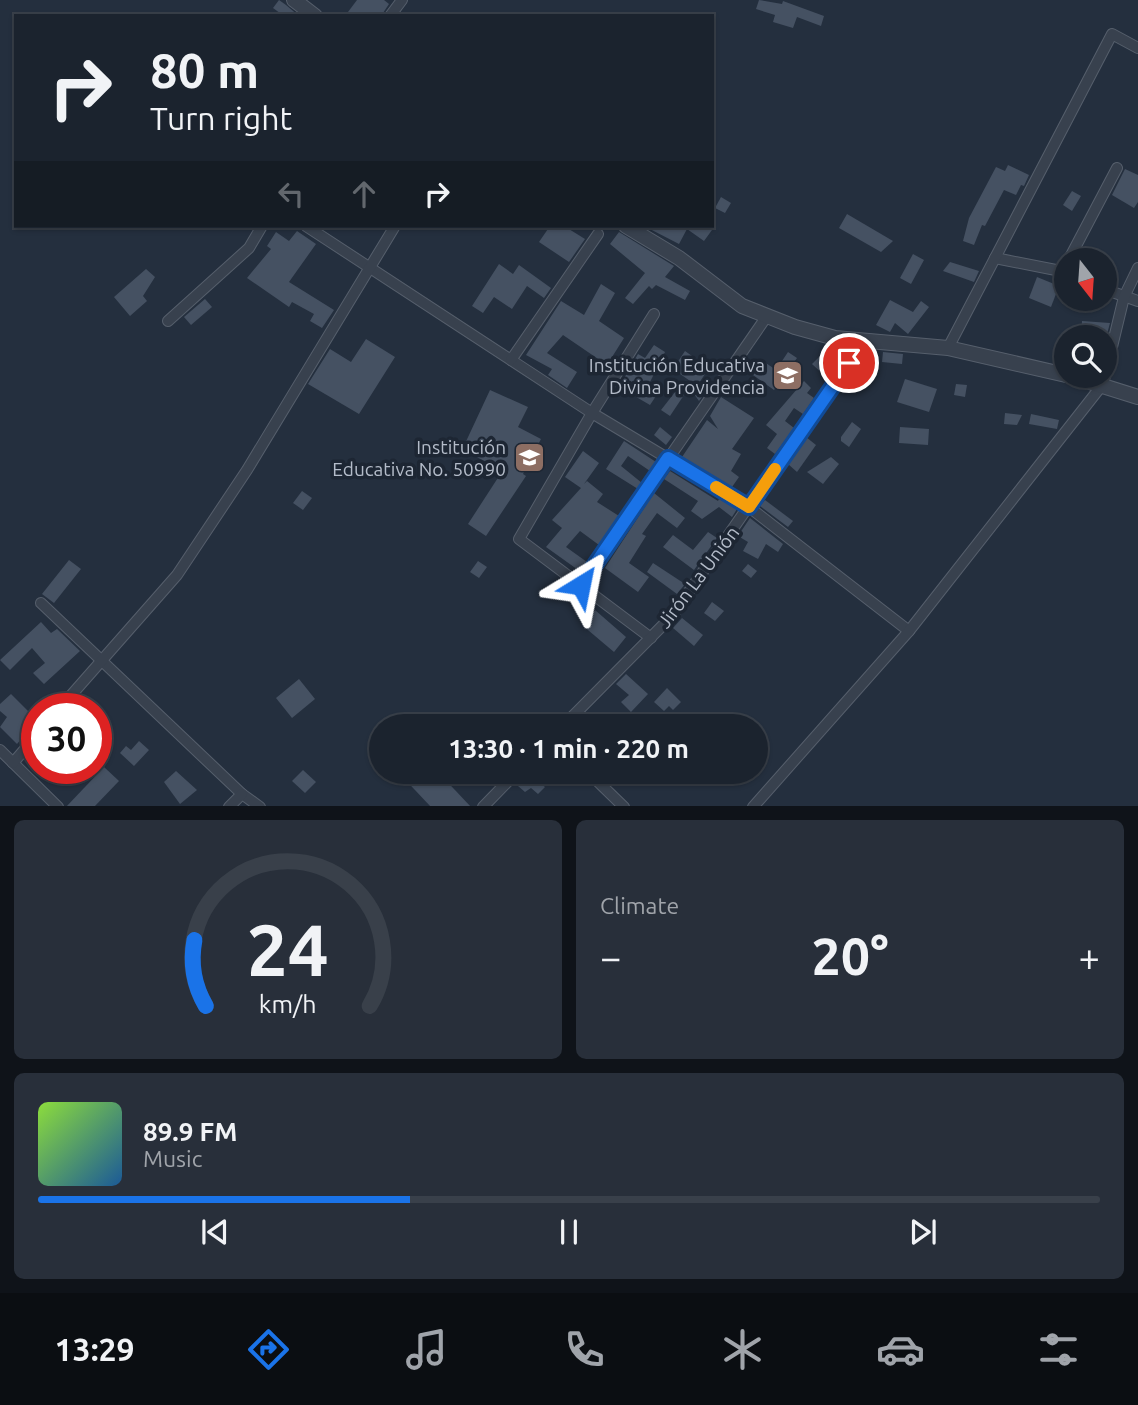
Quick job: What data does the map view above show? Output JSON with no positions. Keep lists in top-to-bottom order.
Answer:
{
  "streets": {
    "street": ["Jirón La Unión"]
  },
  "places": {
    "school or university": ["Institución Educativa Divina Providencia", "Institución Educativa No. 50990"]
  },
  "north": "bottom",
  "page": {
    "turn": ["80 m", "Turn right"],
    "limit": "30",
    "trip": "13:30 · 1 min · 220 m",
    "tile": "Climate",
    "heat": ["−", "20°", "+"],
    "song": ["89.9 FM", "Music"],
    "tabs": "13:29",
    "gauge": ["24", "km/h"]
  }
}
